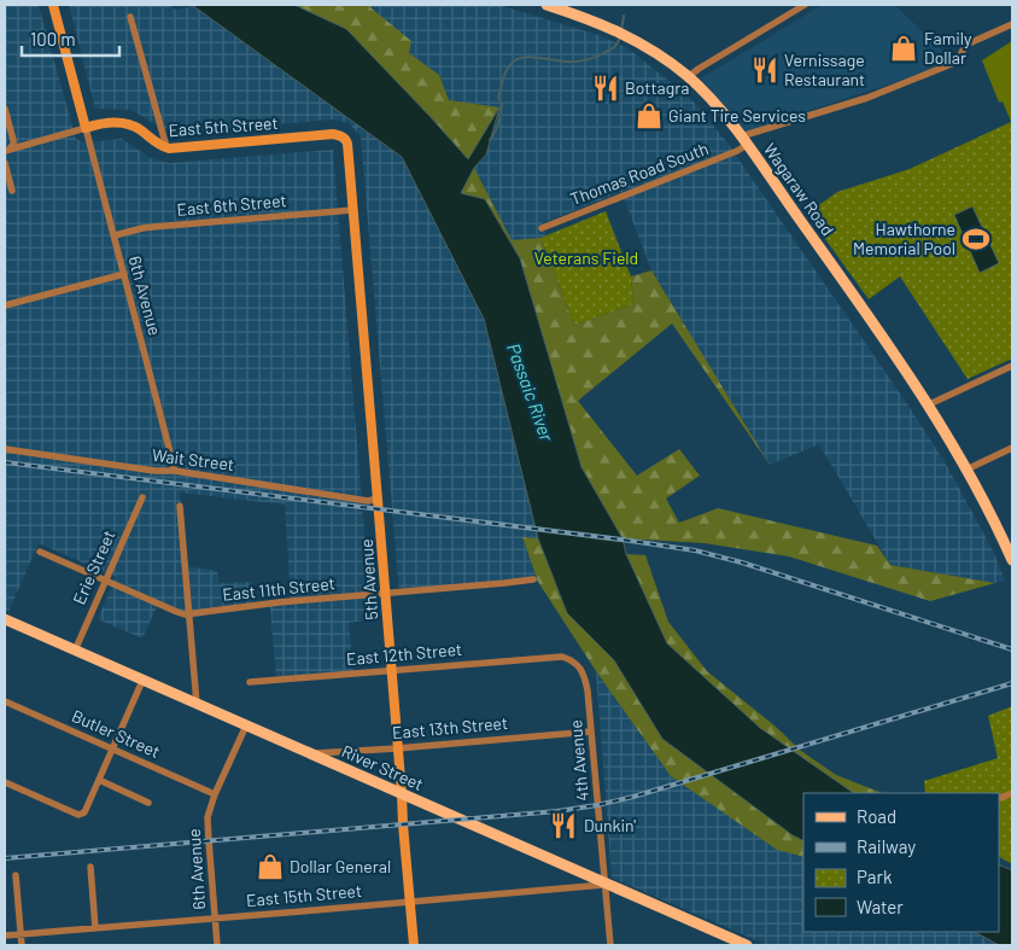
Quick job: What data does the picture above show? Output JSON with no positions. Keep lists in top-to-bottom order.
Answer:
{
  "streets": {
    "main road": [
      "East 5th Street",
      "Wagaraw Road",
      "5th Avenue",
      "River Street"
    ],
    "street": [
      "Thomas Road South",
      "East 6th Street",
      "6th Avenue",
      "Wait Street",
      "Erie Street",
      "East 11th Street",
      "East 12th Street",
      "East 13th Street",
      "Butler Street",
      "4th Avenue",
      "East 15th Street"
    ]
  },
  "crossings": [
    ["East 5th Street", "East 6th Street"],
    ["East 5th Street", "6th Avenue"],
    ["East 5th Street", "5th Avenue"],
    ["Thomas Road South", "Wagaraw Road"],
    ["East 6th Street", "6th Avenue"],
    ["East 6th Street", "5th Avenue"],
    ["6th Avenue", "Wait Street"],
    ["6th Avenue", "Butler Street"],
    ["6th Avenue", "River Street"],
    ["6th Avenue", "East 15th Street"],
    ["Wait Street", "5th Avenue"],
    ["Erie Street", "East 11th Street"],
    ["Erie Street", "River Street"],
    ["5th Avenue", "East 11th Street"],
    ["5th Avenue", "East 12th Street"],
    ["5th Avenue", "East 13th Street"],
    ["5th Avenue", "River Street"],
    ["5th Avenue", "East 15th Street"],
    ["East 12th Street", "4th Avenue"],
    ["East 13th Street", "4th Avenue"],
    ["East 13th Street", "River Street"],
    ["4th Avenue", "River Street"],
    ["4th Avenue", "East 15th Street"],
    ["River Street", "East 15th Street"]
  ],
  "water": ["Passaic River"],
  "parks": ["Veterans Field"],
  "places": {
    "shop": ["Family Dollar", "Giant Tire Services", "Dollar General"],
    "restaurant": ["Vernissage Restaurant", "Bottagra", "Dunkin'"],
    "sports": ["Hawthorne Memorial Pool"]
  },
  "legend": [
    "Road",
    "Railway",
    "Park",
    "Water"
  ],
  "scale_bar": "100 m"
}
